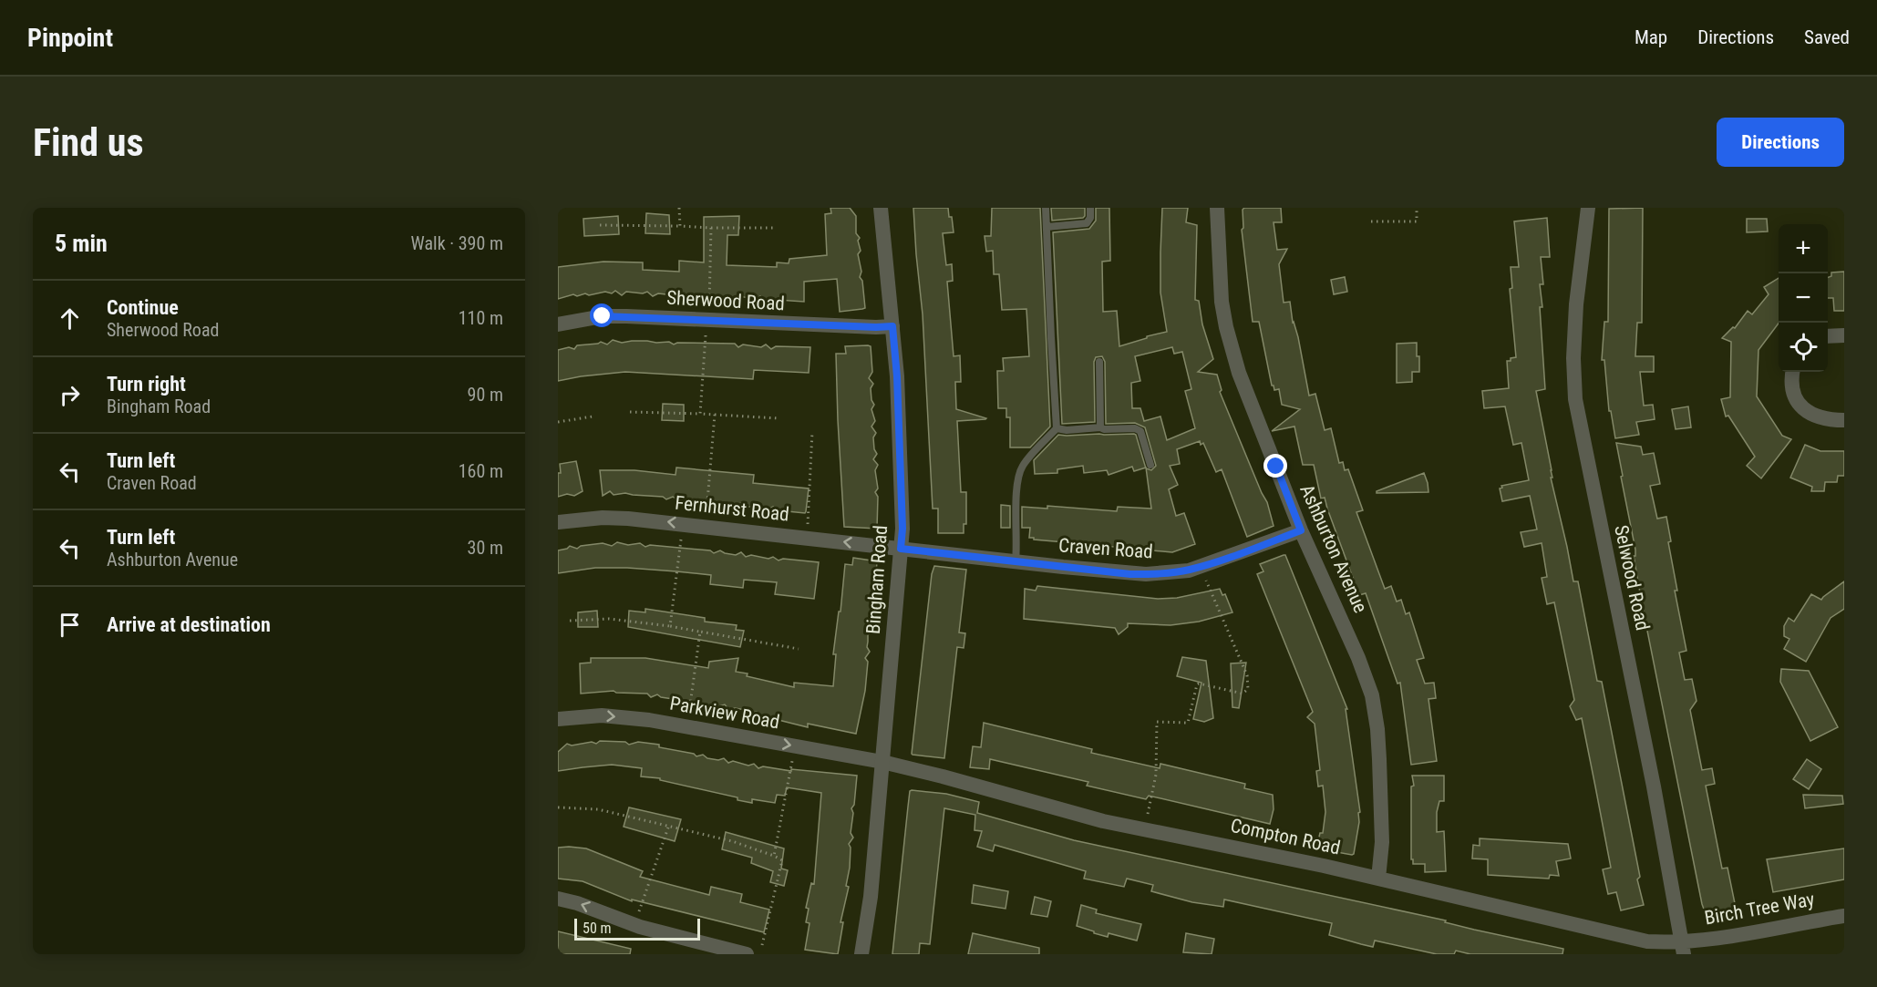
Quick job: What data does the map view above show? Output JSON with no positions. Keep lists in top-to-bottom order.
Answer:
{
  "streets": {
    "street": [
      "Sherwood Road",
      "Fernhurst Road",
      "Craven Road",
      "Ashburton Avenue",
      "Selwood Road",
      "Bingham Road",
      "Parkview Road",
      "Compton Road",
      "Birch Tree Way"
    ]
  },
  "crossings": [
    ["Sherwood Road", "Bingham Road"],
    ["Fernhurst Road", "Craven Road"],
    ["Fernhurst Road", "Bingham Road"],
    ["Craven Road", "Ashburton Avenue"],
    ["Craven Road", "Bingham Road"],
    ["Ashburton Avenue", "Compton Road"],
    ["Selwood Road", "Compton Road"],
    ["Selwood Road", "Birch Tree Way"],
    ["Bingham Road", "Parkview Road"],
    ["Bingham Road", "Compton Road"],
    ["Parkview Road", "Compton Road"],
    ["Compton Road", "Birch Tree Way"]
  ],
  "one_way": ["Fernhurst Road", "Parkview Road"],
  "scale_bar": "50 m",
  "page": {
    "header": "Pinpoint",
    "nav": ["Map", "Directions", "Saved"],
    "buttons": "Directions",
    "title": "Find us",
    "heading": ["5 min", "Walk · 390 m"],
    "map_buttons": ["+", "−"],
    "list": [
      ["Continue", "Sherwood Road", "110 m"],
      ["Turn right", "Bingham Road", "90 m"],
      ["Turn left", "Craven Road", "160 m"],
      ["Turn left", "Ashburton Avenue", "30 m"],
      "Arrive at destination"
    ],
    "scale": "50 m"
  }
}
